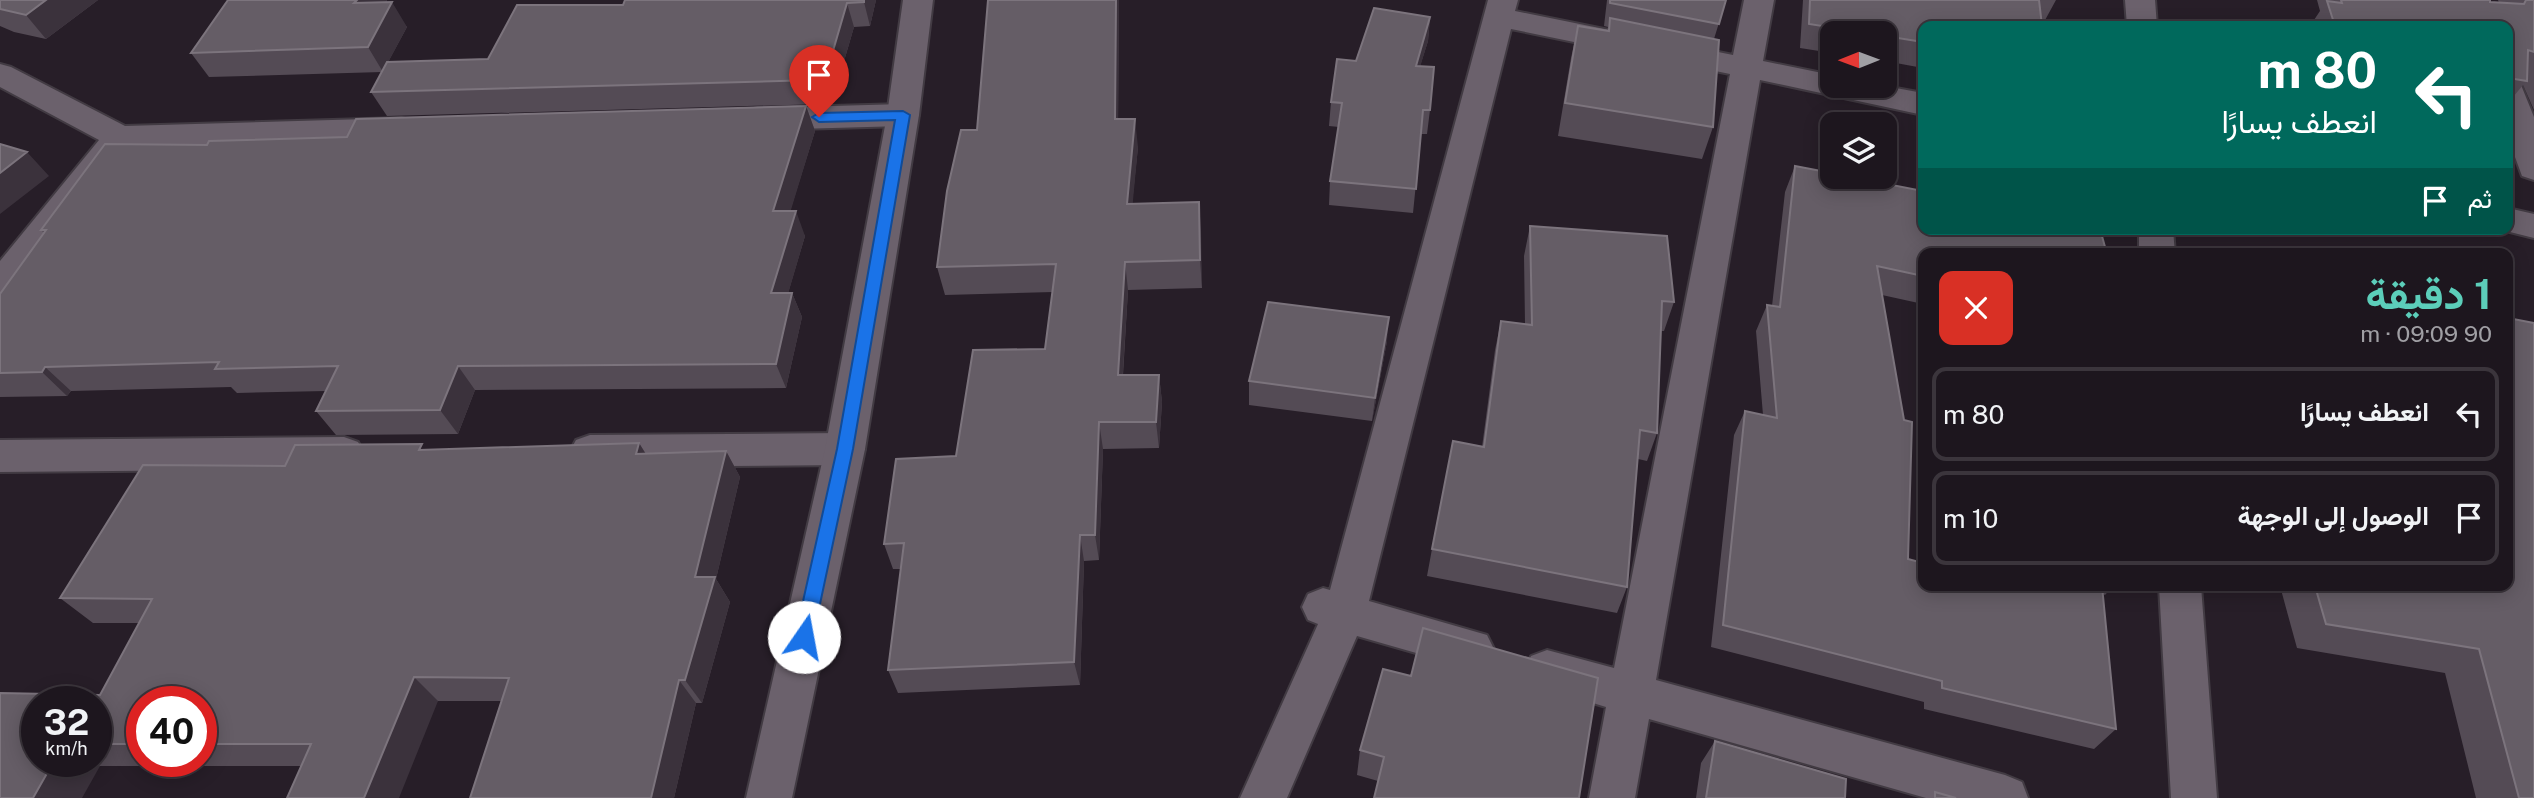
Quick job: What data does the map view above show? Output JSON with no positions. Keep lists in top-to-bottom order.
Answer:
{
  "north": "left",
  "page": {
    "turn": ["80 m", "انعطف يسارًا"],
    "then": "ثم",
    "heading": ["1 دقيقة", "90 m · 09:09"],
    "list": [
      {
        "name": "انعطف يسارًا",
        "value": "80 m"
      },
      {
        "name": "الوصول إلى الوجهة",
        "value": "10 m"
      }
    ],
    "speed": "32 km/h",
    "limit": "40"
  }
}
